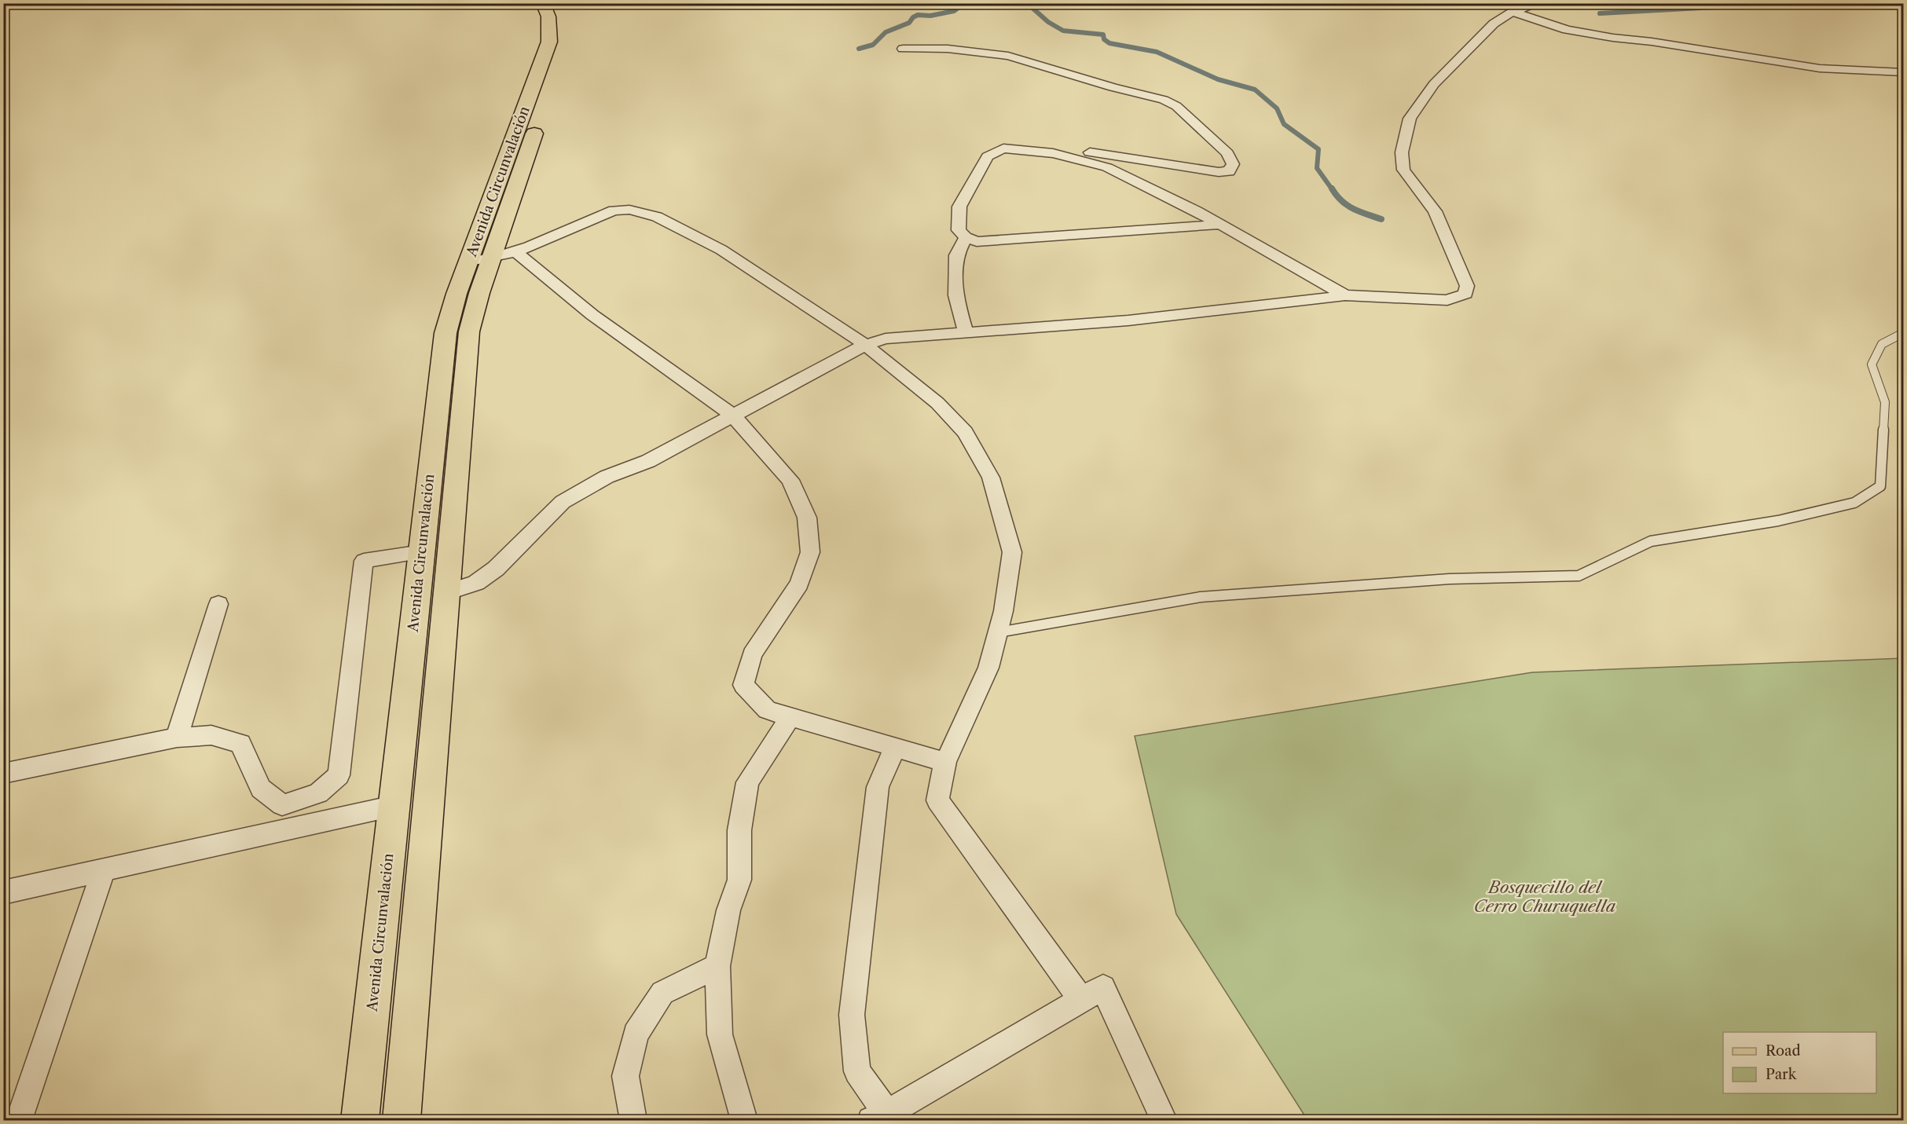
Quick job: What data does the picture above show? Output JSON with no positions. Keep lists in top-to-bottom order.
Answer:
{
  "streets": {
    "main road": ["Avenida Circunvalación"]
  },
  "parks": ["Bosquecillo del Cerro Churuquella"],
  "legend": ["Road", "Park"]
}
